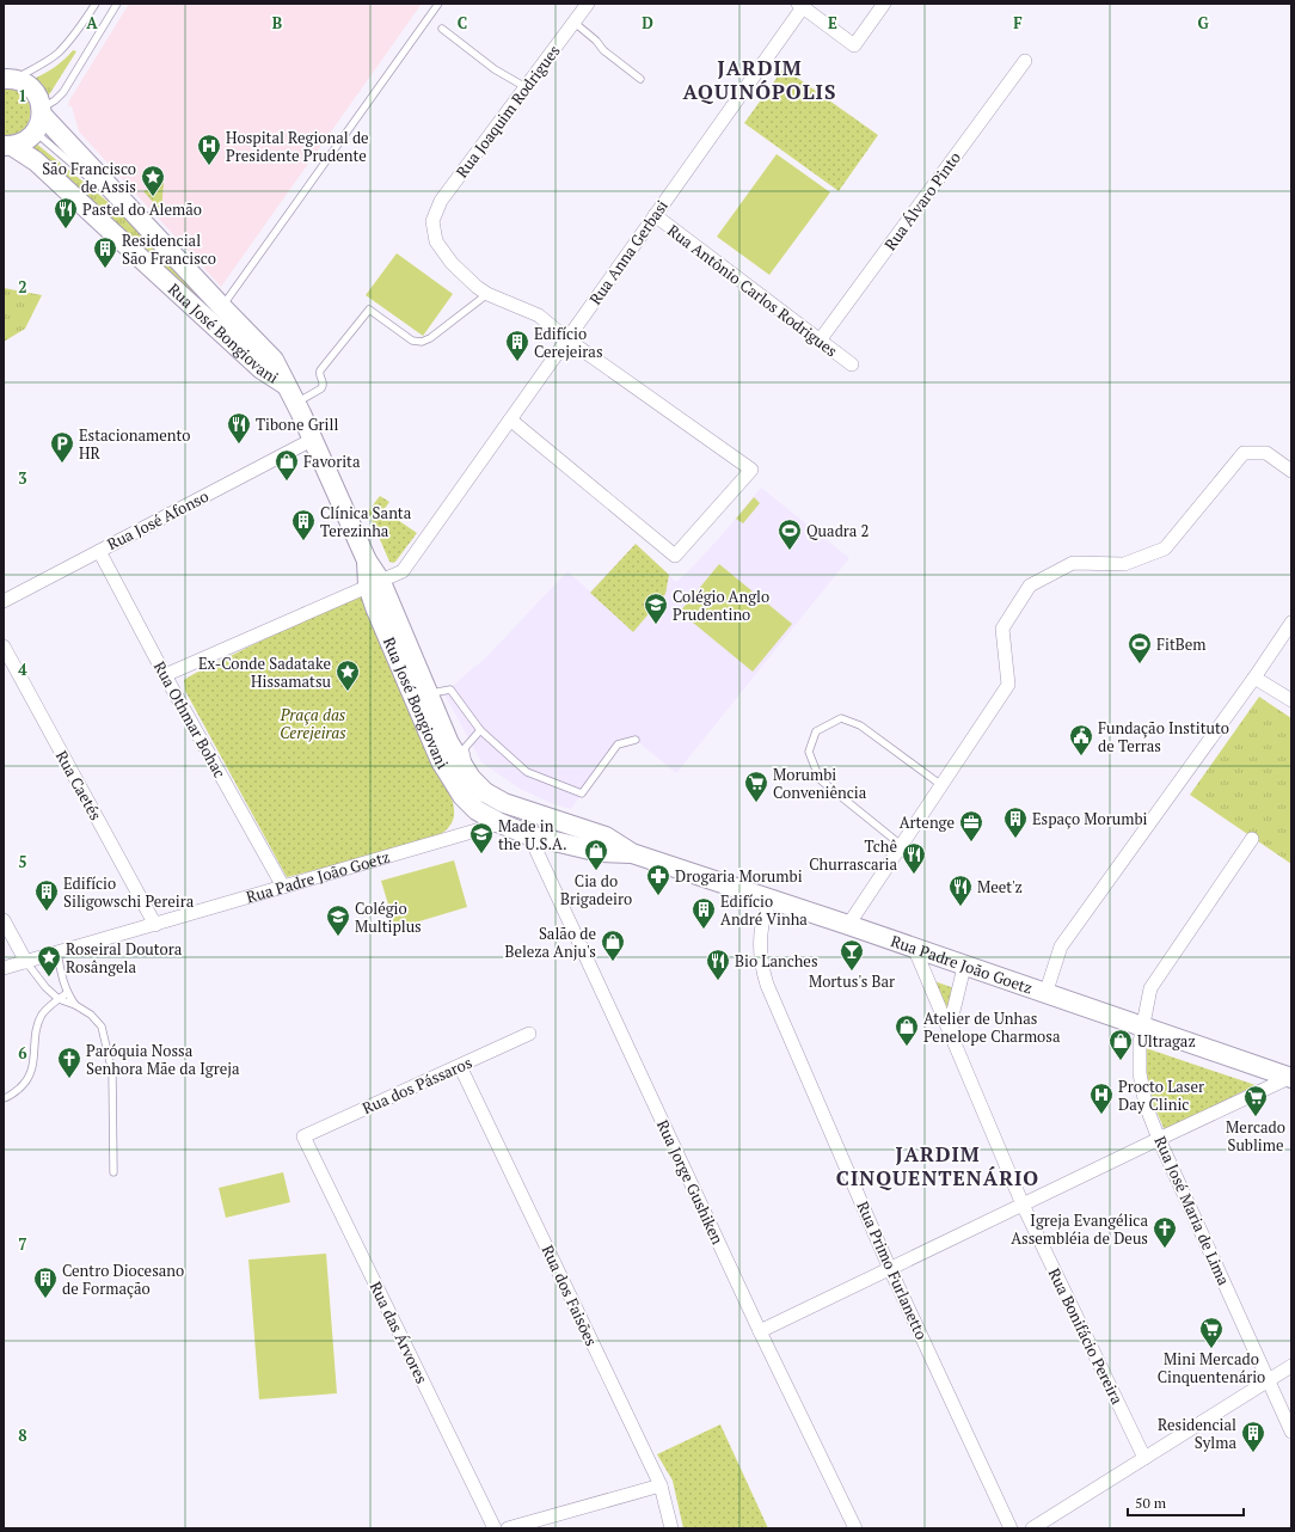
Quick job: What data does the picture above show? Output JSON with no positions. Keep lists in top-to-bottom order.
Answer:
{
  "streets": {
    "street": [
      "Rua Joaquim Rodrigues",
      "Rua Álvaro Pinto",
      "Rua Anna Gerbasi",
      "Rua Antônio Carlos Rodrigues",
      "Rua José Bongiovani",
      "Rua José Afonso",
      "Rua Othmar Bohac",
      "Rua Caetés",
      "Rua Padre João Goetz",
      "Rua dos Pássaros",
      "Rua Jorge Gushiken",
      "Rua José Maria de Lima",
      "Rua Primo Furlanetto",
      "Rua dos Faisões",
      "Rua das Árvores",
      "Rua Bonifácio Pereira"
    ]
  },
  "crossings": [
    ["Rua Álvaro Pinto", "Rua Antônio Carlos Rodrigues"],
    ["Rua Anna Gerbasi", "Rua Antônio Carlos Rodrigues"],
    ["Rua Anna Gerbasi", "Rua José Bongiovani"],
    ["Rua Anna Gerbasi", "Rua Othmar Bohac"],
    ["Rua José Bongiovani", "Rua José Afonso"],
    ["Rua José Bongiovani", "Rua Padre João Goetz"],
    ["Rua José Afonso", "Rua Othmar Bohac"],
    ["Rua Othmar Bohac", "Rua Padre João Goetz"],
    ["Rua Caetés", "Rua Padre João Goetz"],
    ["Rua Padre João Goetz", "Rua Jorge Gushiken"],
    ["Rua Padre João Goetz", "Rua José Maria de Lima"],
    ["Rua Padre João Goetz", "Rua Primo Furlanetto"],
    ["Rua Padre João Goetz", "Rua Bonifácio Pereira"],
    ["Rua dos Pássaros", "Rua dos Faisões"],
    ["Rua dos Pássaros", "Rua das Árvores"]
  ],
  "districts": ["JARDIM AQUINÓPOLIS", "JARDIM CINQUENTENÁRIO"],
  "parks": ["Praça das Cerejeiras"],
  "places": {
    "hospital": ["Hospital Regional de Presidente Prudente", "Procto Laser Day Clinic"],
    "place": ["São Francisco de Assis", "Ex-Conde Sadatake Hissamatsu", "Roseiral Doutora Rosângela"],
    "restaurant": [
      "Pastel do Alemão",
      "Tibone Grill",
      "Tchê Churrascaria",
      "Meet'z",
      "Bio Lanches"
    ],
    "building": [
      "Residencial São Francisco",
      "Edifício Cerejeiras",
      "Clínica Santa Terezinha",
      "Espaço Morumbi",
      "Edifício Siligowschi Pereira",
      "Edifício André Vinha",
      "Centro Diocesano de Formação",
      "Residencial Sylma"
    ],
    "parking": ["Estacionamento HR"],
    "shop": [
      "Favorita",
      "Cia do Brigadeiro",
      "Salão de Beleza Anju's",
      "Atelier de Unhas Penelope Charmosa",
      "Ultragaz"
    ],
    "sports": ["Quadra 2", "FitBem"],
    "school or university": ["Colégio Anglo Prudentino", "Made in the U.S.A.", "Colégio Multiplus"],
    "public building": ["Fundação Instituto de Terras"],
    "supermarket": ["Morumbi Conveniência", "Mercado Sublime", "Mini Mercado Cinquentenário"],
    "office": ["Artenge"],
    "pharmacy": ["Drogaria Morumbi"],
    "bar": ["Mortus's Bar"],
    "church": ["Paróquia Nossa Senhora Mãe da Igreja", "Igreja Evangélica Assembléia de Deus"]
  },
  "scale_bar": "50 m",
  "grid": {
    "columns": [
      "A",
      "B",
      "C",
      "D",
      "E",
      "F",
      "G"
    ],
    "rows": [
      "1",
      "2",
      "3",
      "4",
      "5",
      "6",
      "7",
      "8"
    ]
  }
}
